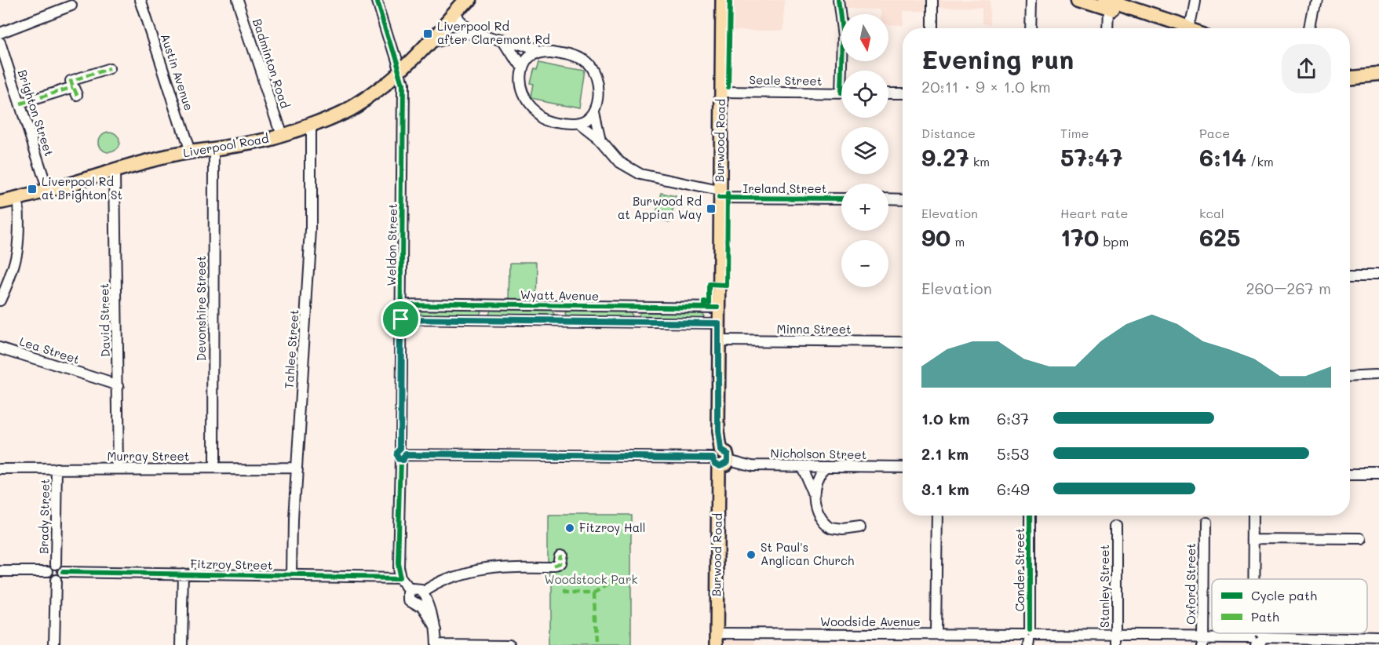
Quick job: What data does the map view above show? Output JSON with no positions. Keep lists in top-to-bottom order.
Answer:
{
  "streets": {
    "highway": ["Liverpool Road"],
    "main road": ["Burwood Road"],
    "street": [
      "Badminton Road",
      "Austin Avenue",
      "Seale Street",
      "Brighton Street",
      "Ireland Street",
      "Weldon Street",
      "Wyatt Avenue",
      "Devonshire Street",
      "David Street",
      "Minna Street",
      "Tahlee Street",
      "Lea Street",
      "Nicholson Street",
      "Murray Street",
      "Brady Street",
      "Fitzroy Street",
      "Conder Street",
      "Oxford Street",
      "Stanley Street",
      "Woodside Avenue"
    ]
  },
  "crossings": [
    ["Badminton Road", "Liverpool Road"],
    ["Austin Avenue", "Liverpool Road"],
    ["Seale Street", "Burwood Road"],
    ["Brighton Street", "Liverpool Road"],
    ["Burwood Road", "Ireland Street"],
    ["Burwood Road", "Wyatt Avenue"],
    ["Burwood Road", "Minna Street"],
    ["Burwood Road", "Nicholson Street"],
    ["Burwood Road", "Woodside Avenue"],
    ["Liverpool Road", "Weldon Street"],
    ["Liverpool Road", "Devonshire Street"],
    ["Liverpool Road", "David Street"],
    ["Liverpool Road", "Tahlee Street"],
    ["Weldon Street", "Wyatt Avenue"],
    ["Weldon Street", "Nicholson Street"],
    ["Weldon Street", "Fitzroy Street"],
    ["Devonshire Street", "Murray Street"],
    ["David Street", "Lea Street"],
    ["David Street", "Murray Street"],
    ["Tahlee Street", "Murray Street"],
    ["Tahlee Street", "Fitzroy Street"],
    ["Murray Street", "Brady Street"],
    ["Brady Street", "Fitzroy Street"],
    ["Conder Street", "Woodside Avenue"],
    ["Oxford Street", "Woodside Avenue"],
    ["Stanley Street", "Woodside Avenue"]
  ],
  "parks": ["Woodstock Park"],
  "places": {
    "transit": ["Liverpool Rd after Claremont Rd", "Liverpool Rd at Brighton St", "Burwood Rd at Appian Way"],
    "other": ["Fitzroy Hall", "St Paul's Anglican Church"]
  },
  "legend": ["Cycle path", "Path"],
  "north": "bottom",
  "page": {
    "map_buttons": ["+", "−"],
    "heading": ["Evening run", "20:11 · 9 × 1.0 km"],
    "stats": [
      ["Distance", "9.27 km"],
      ["Time", "57:47"],
      ["Pace", "6:14 /km"],
      ["Elevation", "90 m"],
      ["Heart rate", "170 bpm"],
      ["kcal", "625"]
    ],
    "chart": ["Elevation", "260–267 m"],
    "list": [
      {
        "name": "1.0 km",
        "note": "6:37"
      },
      {
        "name": "2.1 km",
        "note": "5:53"
      },
      {
        "name": "3.1 km",
        "note": "6:49"
      }
    ]
  }
}
